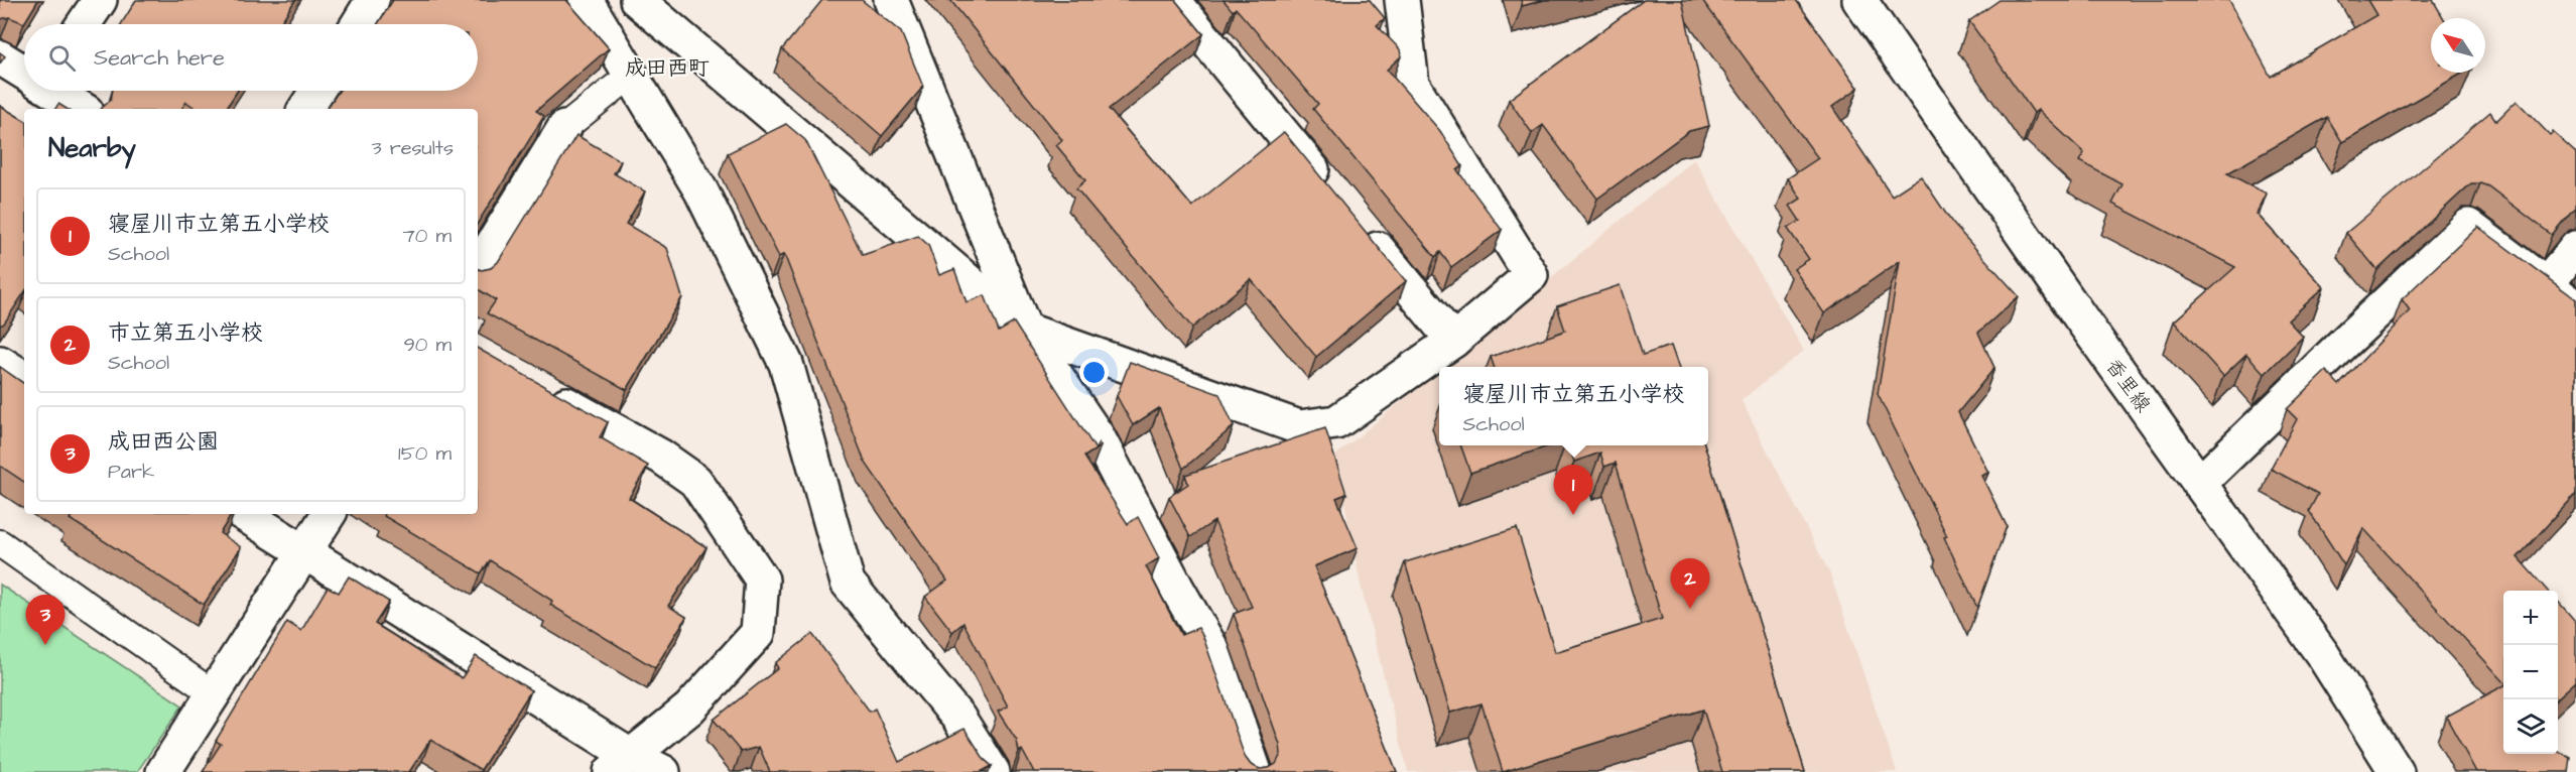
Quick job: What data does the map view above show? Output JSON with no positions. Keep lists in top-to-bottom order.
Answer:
{
  "streets": {
    "street": ["香里線"]
  },
  "districts": ["成田西町"],
  "north": "top left",
  "page": {
    "search": "Search here",
    "heading": ["Nearby", "3 results"],
    "list": [
      {
        "mark": "1",
        "name": "寝屋川市立第五小学校",
        "note": "School",
        "value": "70 m"
      },
      {
        "mark": "2",
        "name": "市立第五小学校",
        "note": "School",
        "value": "90 m"
      },
      {
        "mark": "3",
        "name": "成田西公園",
        "note": "Park",
        "value": "150 m"
      }
    ],
    "popup": ["寝屋川市立第五小学校", "School"],
    "pins": ["1", "2", "3"],
    "map_buttons": ["+", "−"]
  }
}
